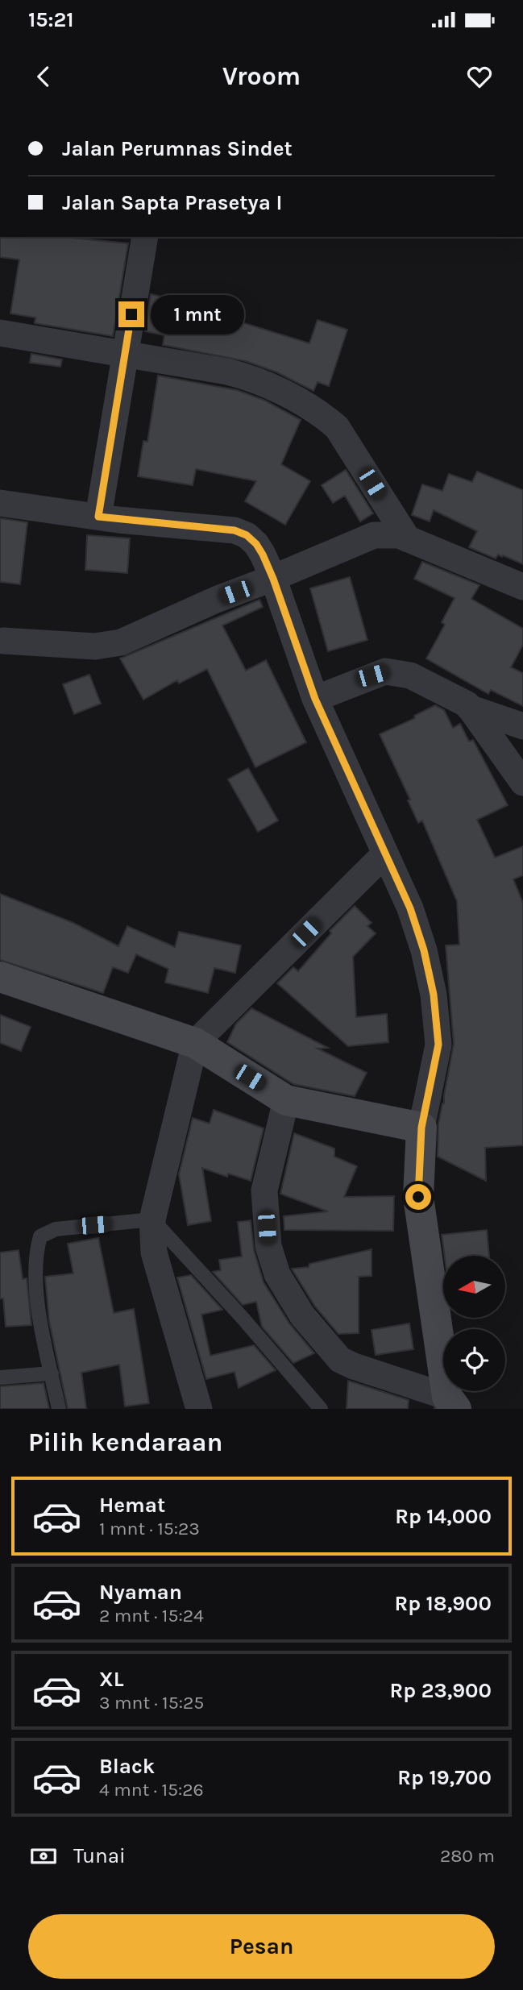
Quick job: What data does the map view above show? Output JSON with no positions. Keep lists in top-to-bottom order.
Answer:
{
  "north": "left",
  "page": {
    "status": "15:21",
    "header": "Vroom",
    "banner": ["Jalan Perumnas Sindet", "Jalan Sapta Prasetya I"],
    "bubble": "1 mnt",
    "heading": "Pilih kendaraan",
    "list": [
      {
        "name": "Hemat",
        "note": "1 mnt · 15:23",
        "value": "Rp 14,000"
      },
      {
        "name": "Nyaman",
        "note": "2 mnt · 15:24",
        "value": "Rp 18,900"
      },
      {
        "name": "XL",
        "note": "3 mnt · 15:25",
        "value": "Rp 23,900"
      },
      {
        "name": "Black",
        "note": "4 mnt · 15:26",
        "value": "Rp 19,700"
      }
    ],
    "pay": ["Tunai", "280 m"],
    "buttons": "Pesan"
  }
}
